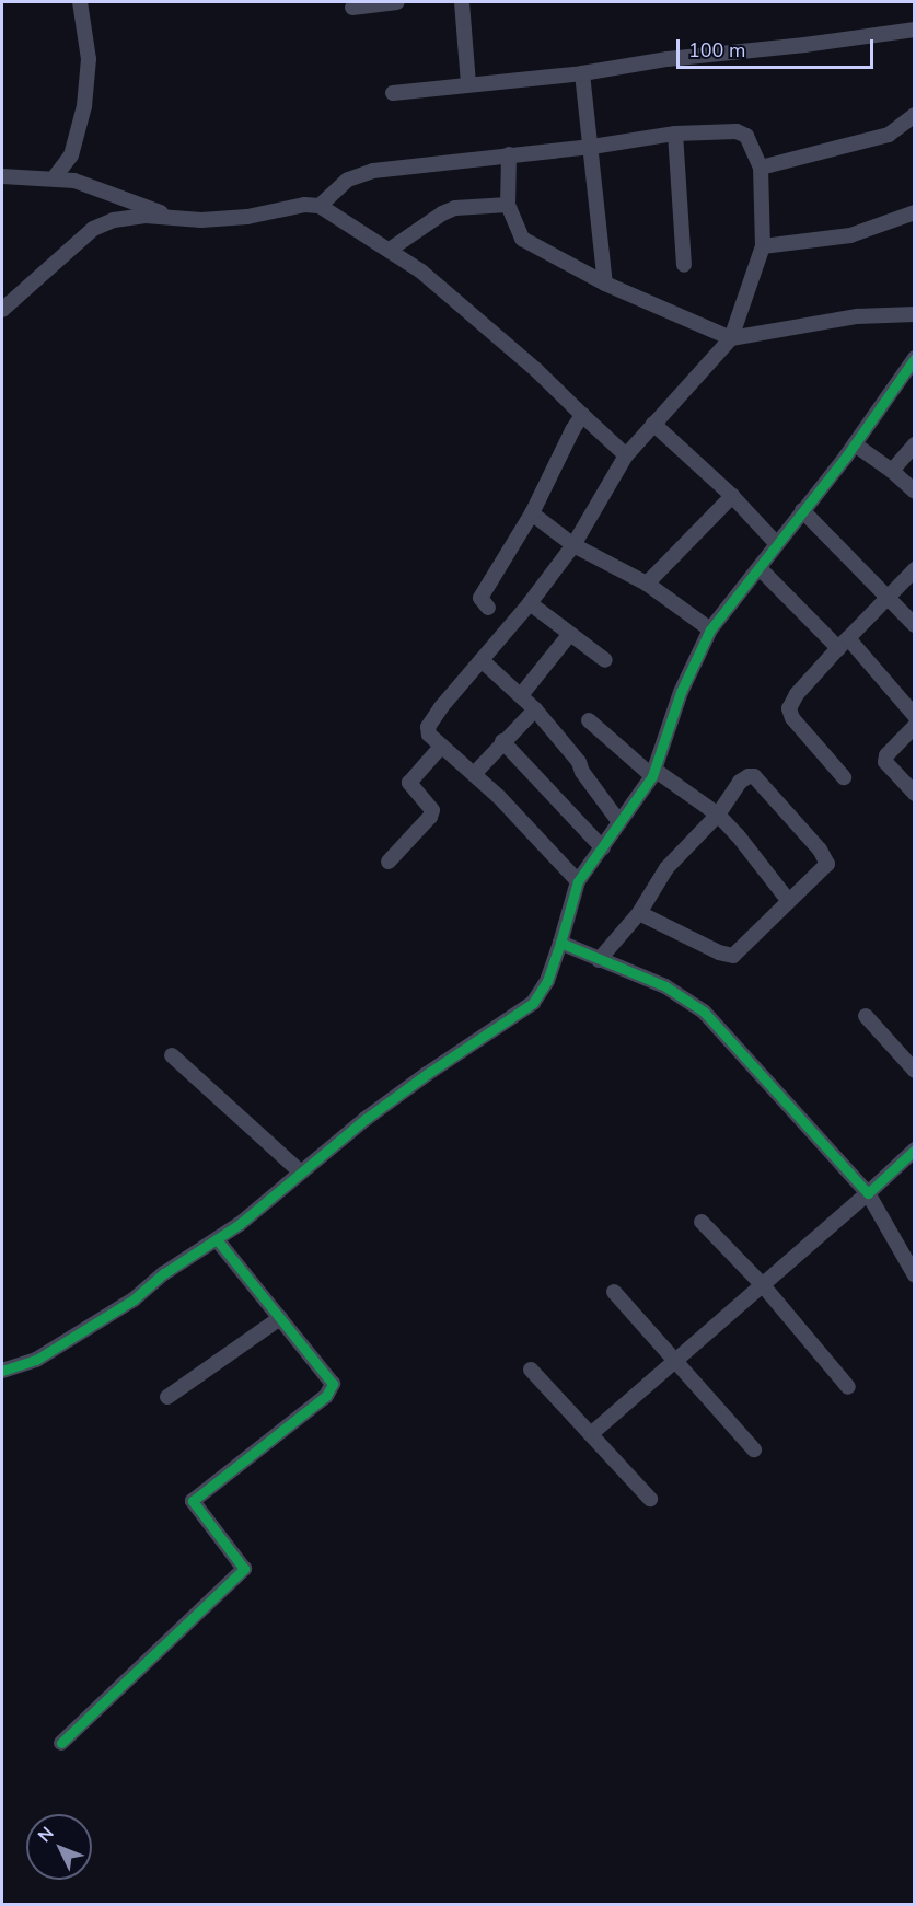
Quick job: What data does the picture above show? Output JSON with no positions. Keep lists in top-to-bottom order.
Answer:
{
  "scale_bar": "100 m",
  "north": "top left"
}
